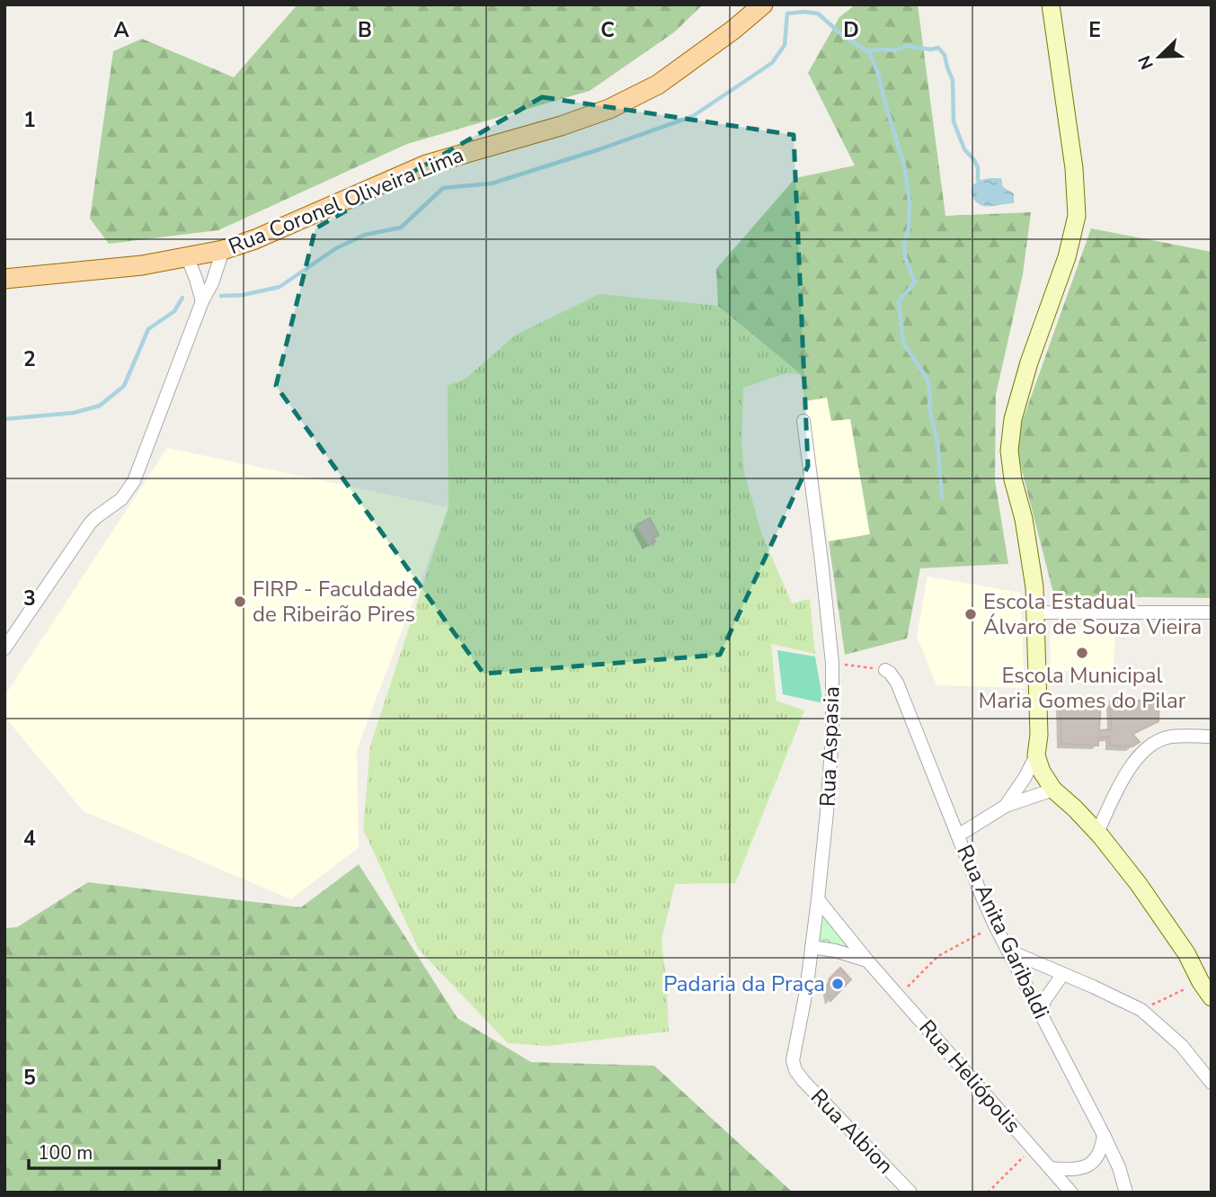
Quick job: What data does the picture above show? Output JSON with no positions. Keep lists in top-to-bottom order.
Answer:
{
  "streets": {
    "main road": ["Rua Coronel Oliveira Lima"],
    "street": [
      "Rua Aspasia",
      "Rua Anita Garibaldi",
      "Rua Heliópolis",
      "Rua Albion"
    ]
  },
  "crossings": [
    ["Rua Aspasia", "Rua Heliópolis"],
    ["Rua Aspasia", "Rua Albion"]
  ],
  "places": [
    "FIRP - Faculdade de Ribeirão Pires",
    "Escola Estadual Álvaro de Souza Vieira",
    "Escola Municipal Maria Gomes do Pilar",
    "Padaria da Praça"
  ],
  "scale_bar": "100 m",
  "north": "bottom left",
  "grid": {
    "columns": [
      "A",
      "B",
      "C",
      "D",
      "E"
    ],
    "rows": [
      "1",
      "2",
      "3",
      "4",
      "5"
    ]
  }
}
